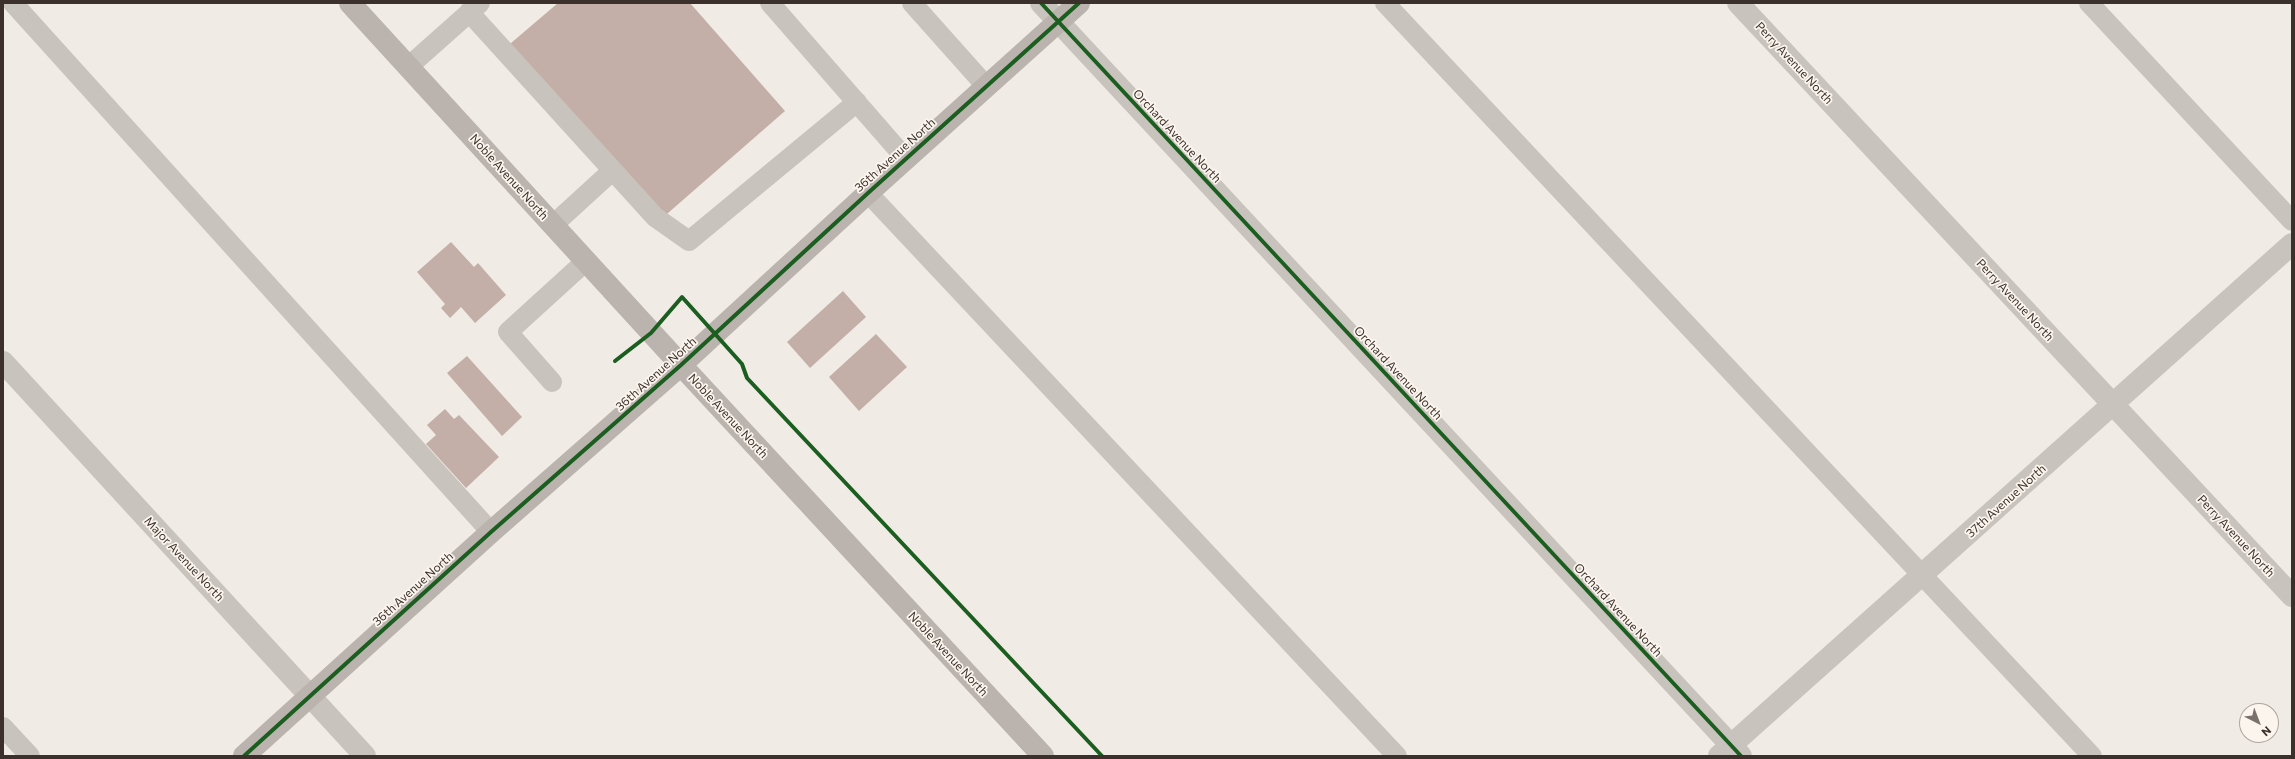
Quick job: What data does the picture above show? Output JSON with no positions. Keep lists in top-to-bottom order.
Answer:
{
  "streets": {
    "street": [
      "Perry Avenue North",
      "Orchard Avenue North",
      "36th Avenue North",
      "Noble Avenue North",
      "37th Avenue North",
      "Major Avenue North"
    ]
  },
  "crossings": [
    ["Perry Avenue North", "37th Avenue North"],
    ["Orchard Avenue North", "36th Avenue North"],
    ["Orchard Avenue North", "37th Avenue North"],
    ["36th Avenue North", "Noble Avenue North"],
    ["36th Avenue North", "Major Avenue North"]
  ],
  "north": "bottom right"
}
